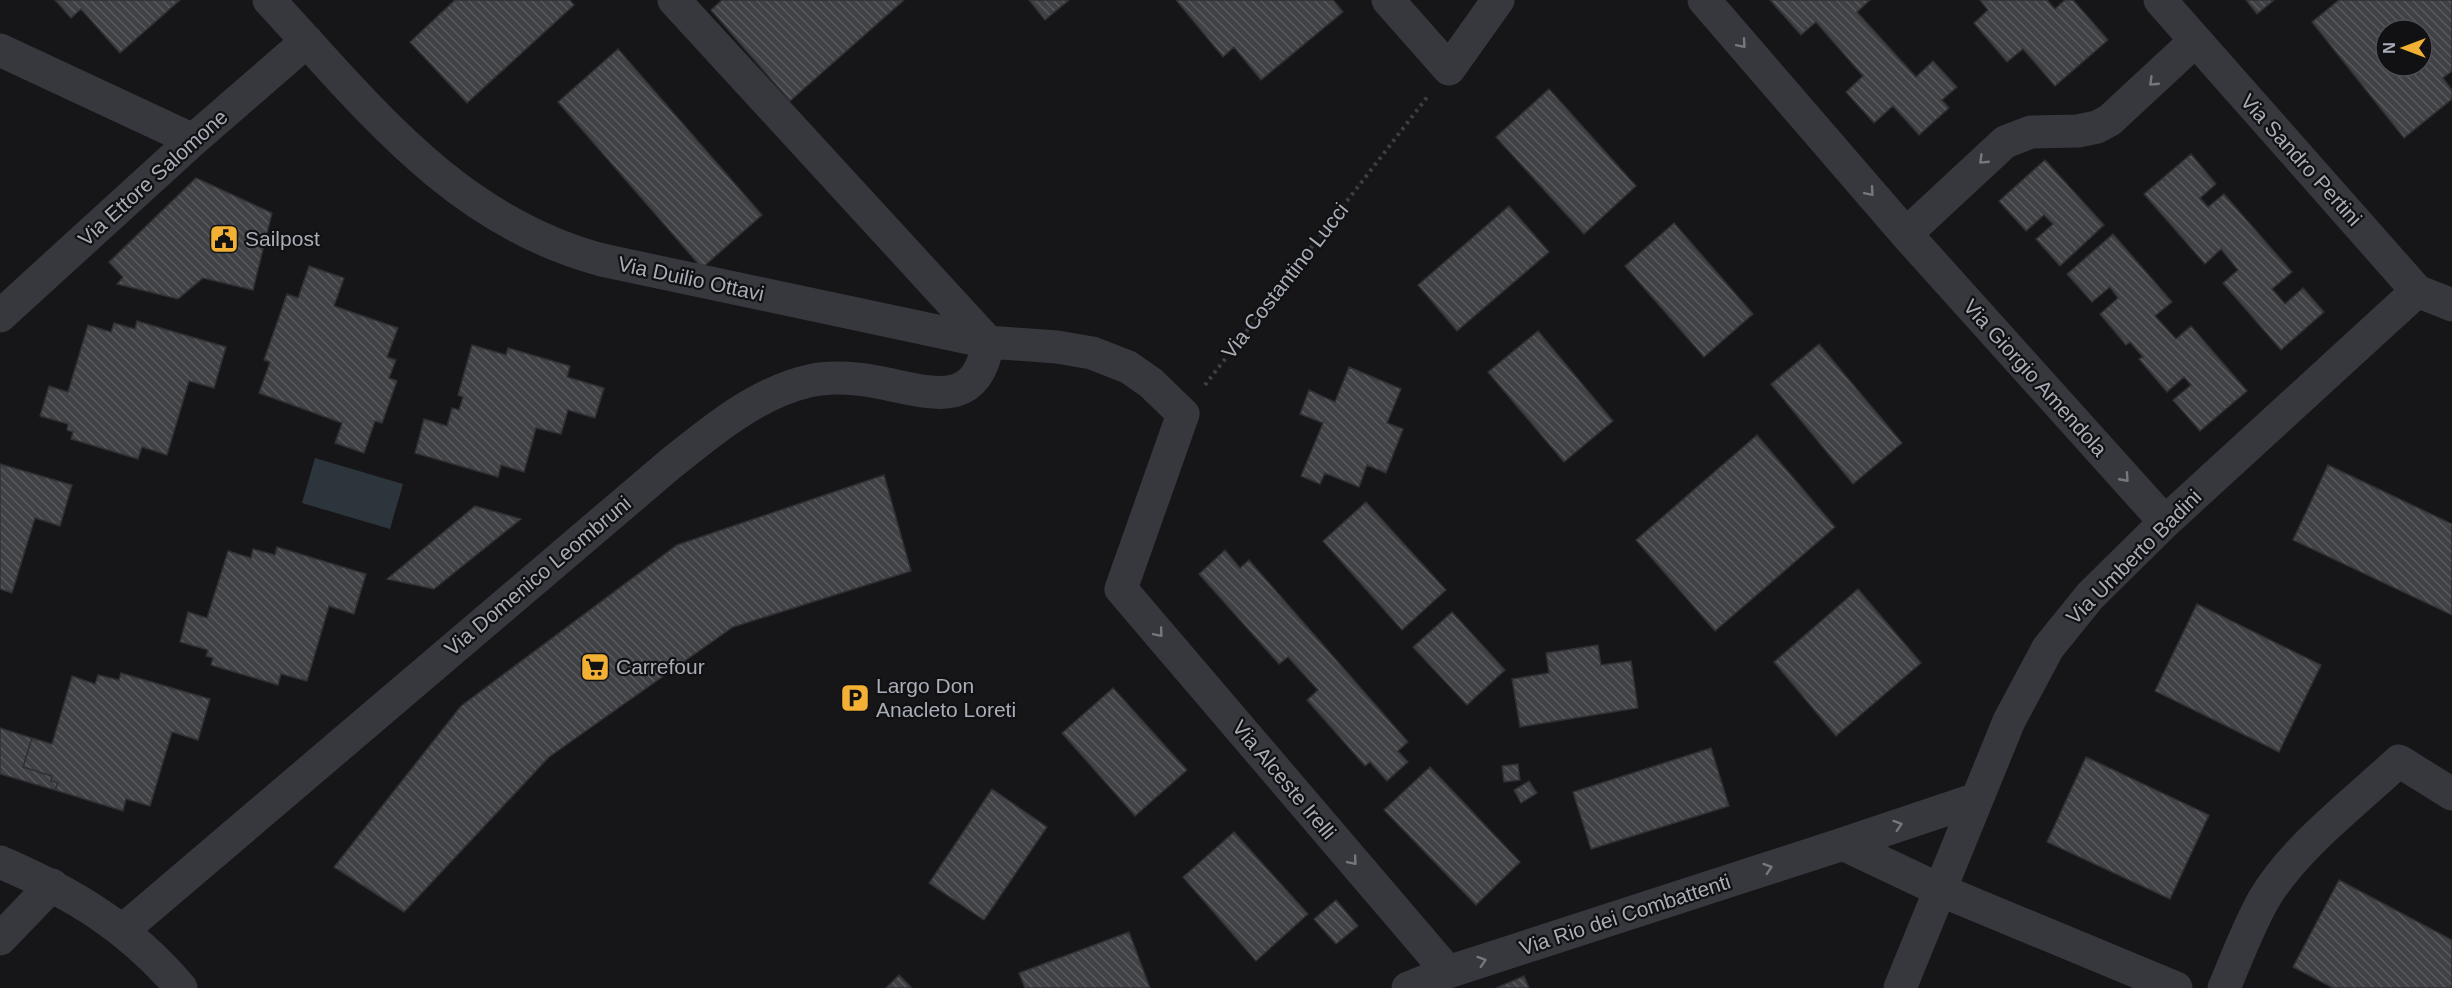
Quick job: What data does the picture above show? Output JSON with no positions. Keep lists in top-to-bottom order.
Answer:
{
  "streets": {
    "street": [
      "Via Sandro Pertini",
      "Via Ettore Salomone",
      "Via Duilio Ottavi",
      "Via Giorgio Amendola",
      "Via Umberto Badini",
      "Via Domenico Leombruni",
      "Via Alceste Irelli",
      "Via Rio dei Combattenti"
    ],
    "path": ["Via Costantino Lucci"]
  },
  "crossings": [
    ["Via Sandro Pertini", "Via Umberto Badini"],
    ["Via Ettore Salomone", "Via Duilio Ottavi"],
    ["Via Duilio Ottavi", "Via Costantino Lucci"],
    ["Via Duilio Ottavi", "Via Domenico Leombruni"],
    ["Via Duilio Ottavi", "Via Alceste Irelli"],
    ["Via Costantino Lucci", "Via Alceste Irelli"],
    ["Via Giorgio Amendola", "Via Umberto Badini"],
    ["Via Umberto Badini", "Via Rio dei Combattenti"],
    ["Via Alceste Irelli", "Via Rio dei Combattenti"]
  ],
  "one_way": ["Via Giorgio Amendola", "Via Alceste Irelli", "Via Rio dei Combattenti"],
  "places": {
    "public building": ["Sailpost"],
    "supermarket": ["Carrefour"],
    "parking": ["Largo Don Anacleto Loreti"]
  },
  "north": "left"
}
